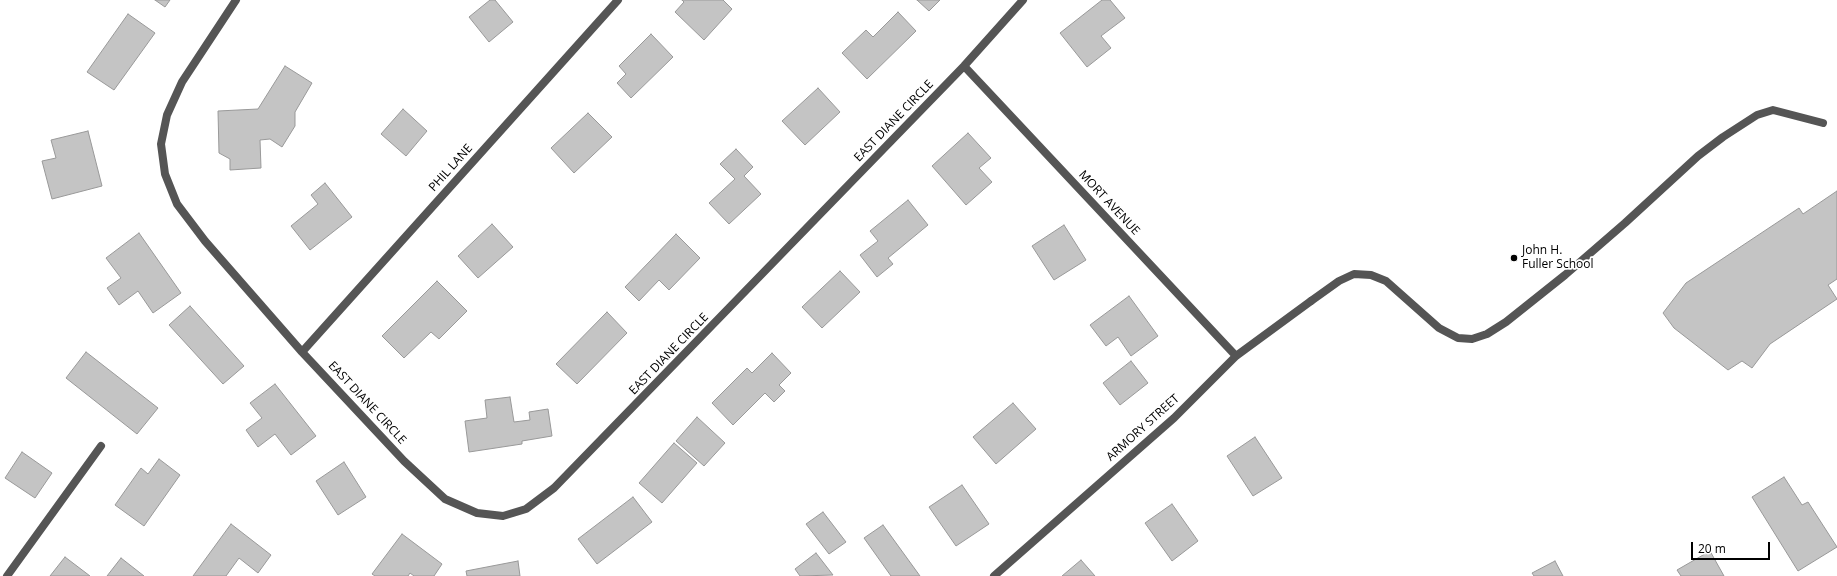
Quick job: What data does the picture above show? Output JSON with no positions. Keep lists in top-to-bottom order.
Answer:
{
  "streets": {
    "street": [
      "EAST DIANE CIRCLE",
      "PHIL LANE",
      "MORT AVENUE",
      "ARMORY STREET"
    ]
  },
  "crossings": [
    ["EAST DIANE CIRCLE", "PHIL LANE"],
    ["EAST DIANE CIRCLE", "MORT AVENUE"],
    ["MORT AVENUE", "ARMORY STREET"]
  ],
  "places": ["John H. Fuller School"],
  "scale_bar": "20 m"
}
